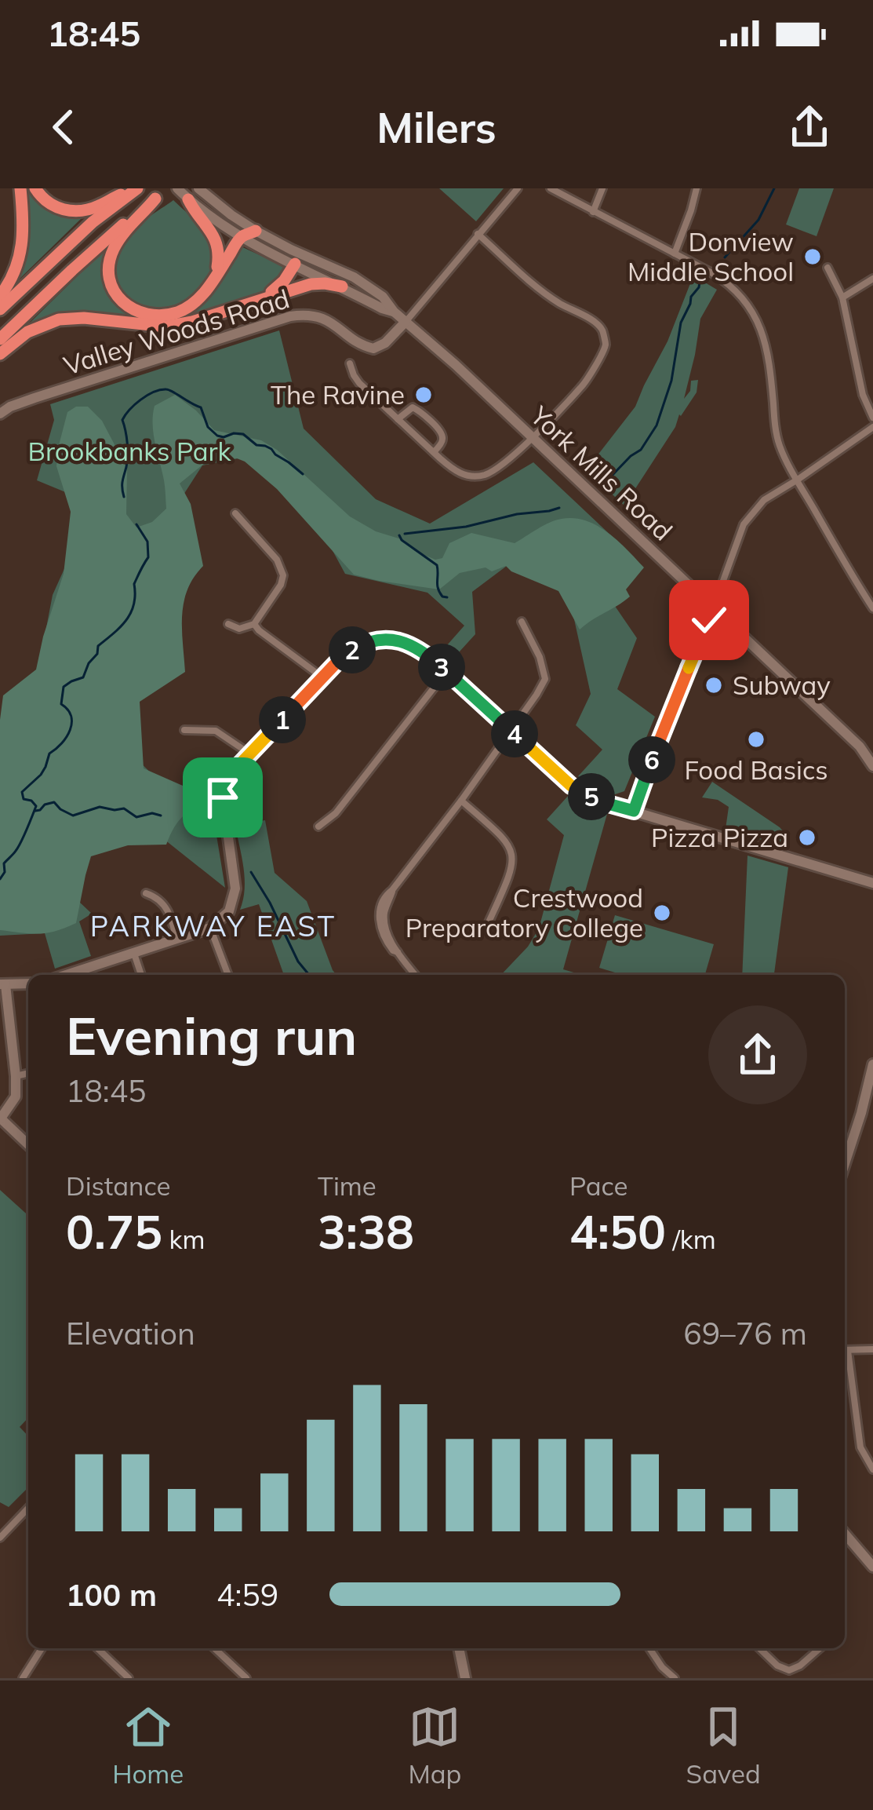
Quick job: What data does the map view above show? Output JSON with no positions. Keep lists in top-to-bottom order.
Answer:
{
  "streets": {
    "street": ["Valley Woods Road", "York Mills Road"]
  },
  "crossings": [
    ["Valley Woods Road", "York Mills Road"]
  ],
  "districts": ["PARKWAY EAST"],
  "parks": ["Brookbanks Park"],
  "places": [
    "Donview Middle School",
    "The Ravine",
    "Subway",
    "Food Basics",
    "Pizza Pizza",
    "Crestwood Preparatory College"
  ],
  "page": {
    "status": "18:45",
    "header": "Milers",
    "pins": [
      "2",
      "3",
      "1",
      "4",
      "6",
      "5"
    ],
    "heading": ["Evening run", "18:45"],
    "stats": [
      ["Distance", "0.75 km"],
      ["Time", "3:38"],
      ["Pace", "4:50 /km"]
    ],
    "chart": ["Elevation", "69–76 m"],
    "list": [
      {
        "name": "100 m",
        "note": "4:59"
      }
    ],
    "tabs": ["Home", "Map", "Saved"]
  }
}
